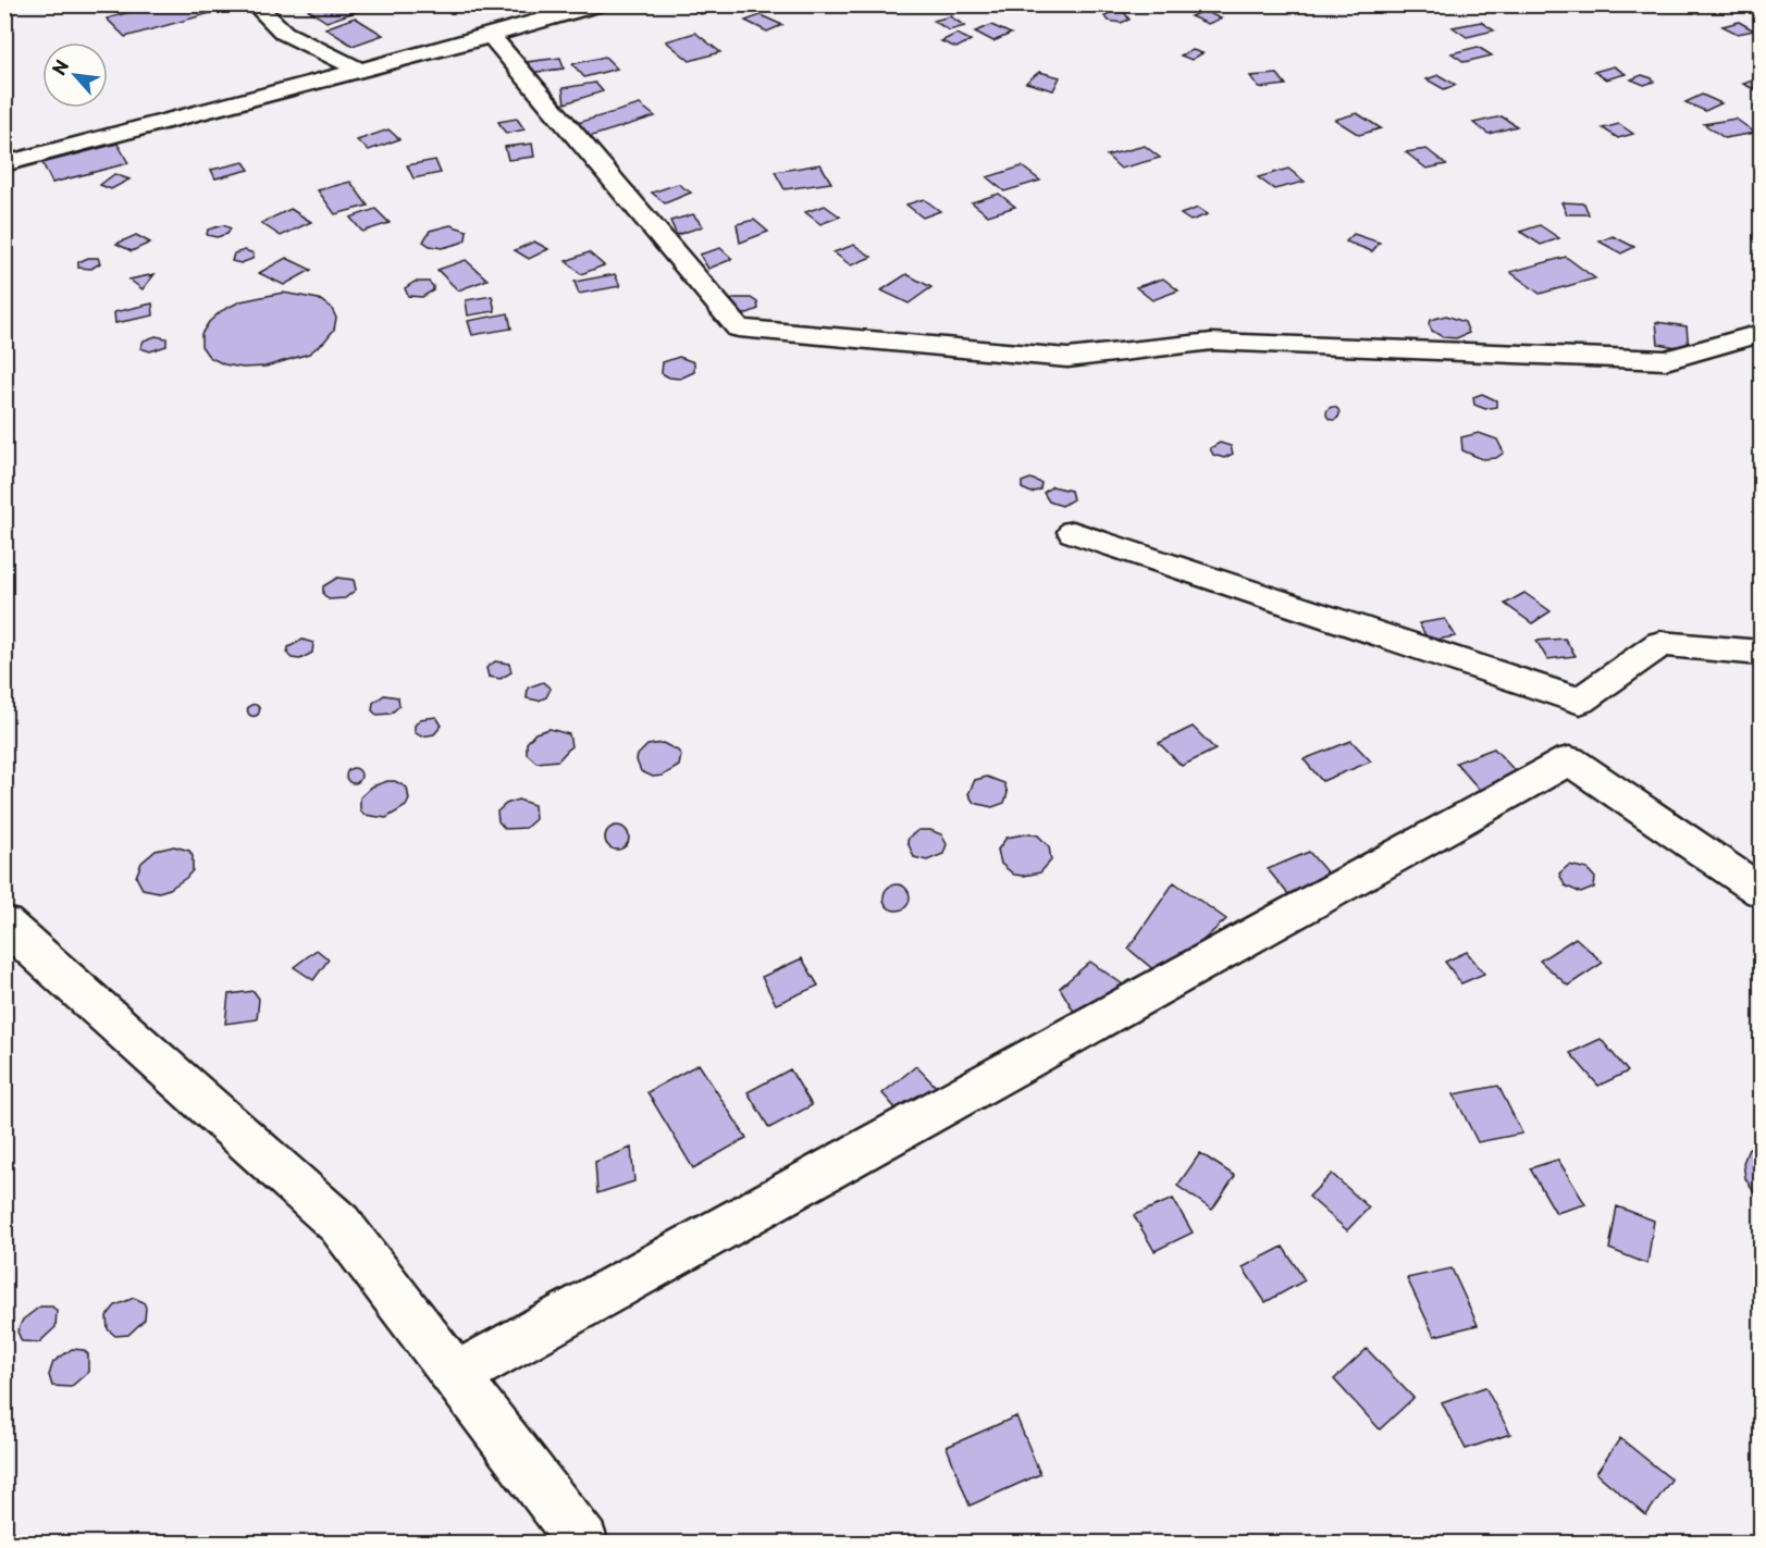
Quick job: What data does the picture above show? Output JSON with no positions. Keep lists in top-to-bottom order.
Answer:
{
  "north": "top left"
}
